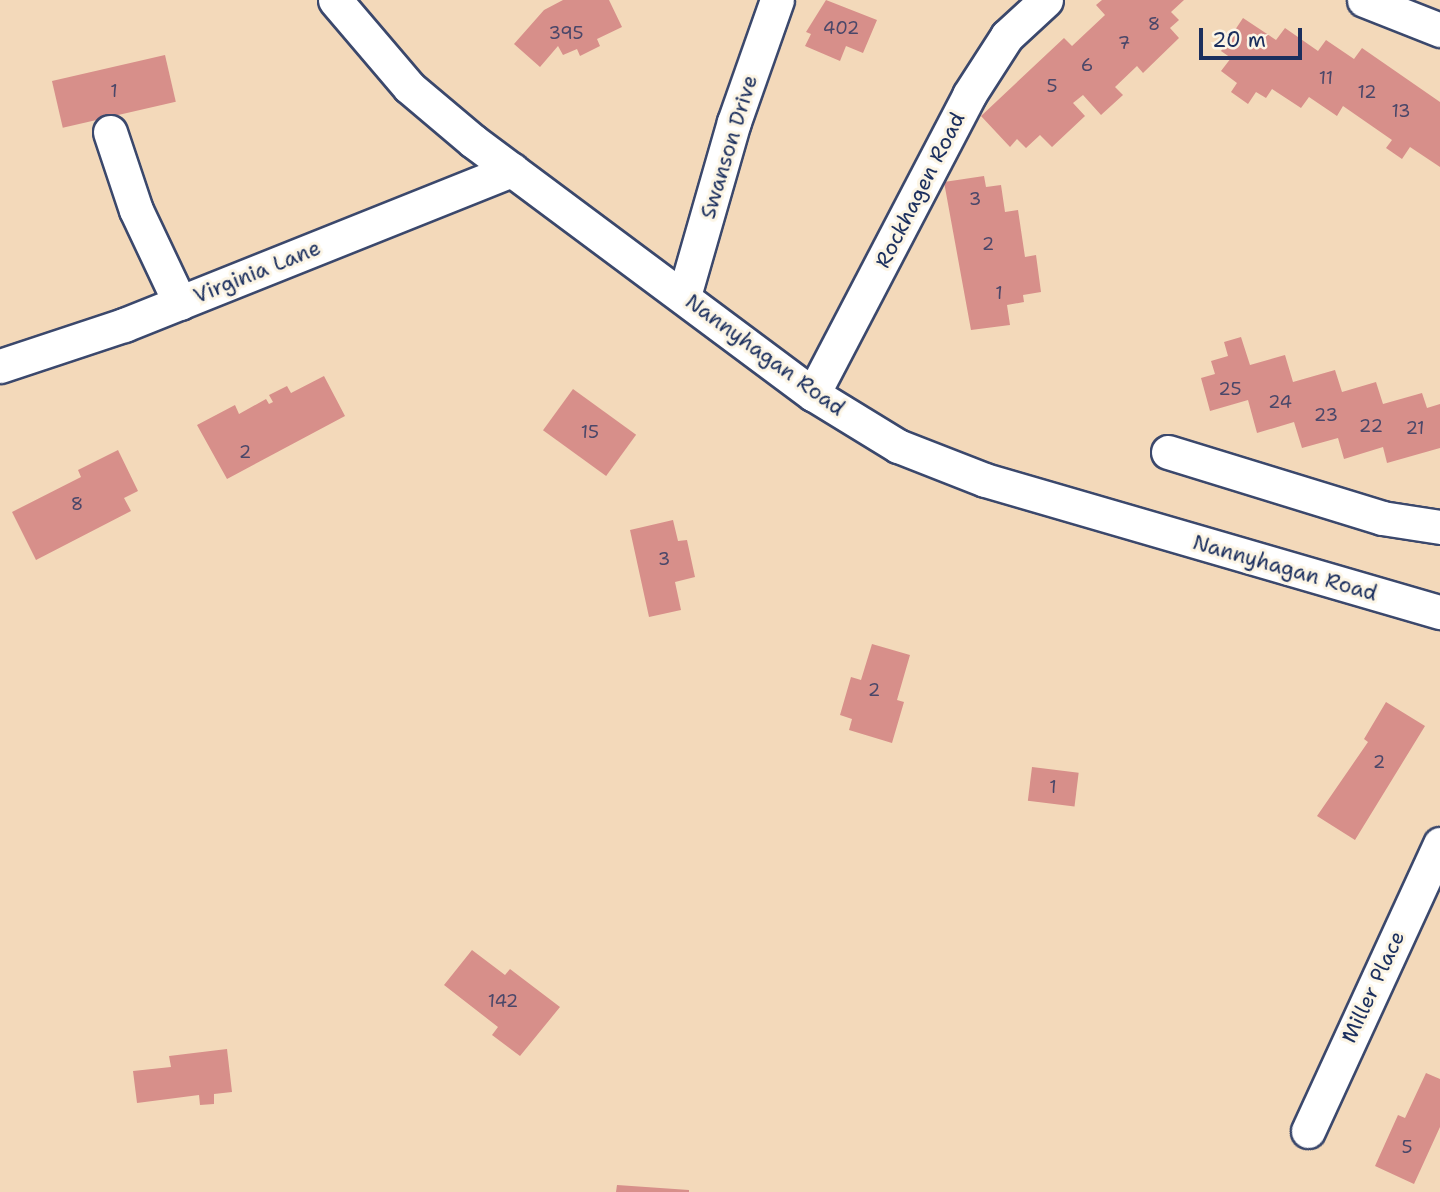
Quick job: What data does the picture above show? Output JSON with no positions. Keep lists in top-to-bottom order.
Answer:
{
  "streets": {
    "street": [
      "Swanson Drive",
      "Rockhagen Road",
      "Virginia Lane",
      "Nannyhagan Road",
      "Miller Place"
    ]
  },
  "crossings": [
    ["Swanson Drive", "Nannyhagan Road"],
    ["Rockhagen Road", "Nannyhagan Road"],
    ["Virginia Lane", "Nannyhagan Road"]
  ],
  "house_numbers": [
    "8",
    "402",
    "395",
    "7",
    "6",
    "11",
    "5",
    "1",
    "12",
    "13",
    "3",
    "2",
    "1",
    "25",
    "24",
    "23",
    "22",
    "21",
    "15",
    "2",
    "8",
    "3",
    "2",
    "2",
    "1",
    "142",
    "5"
  ],
  "scale_bar": "20 m"
}
